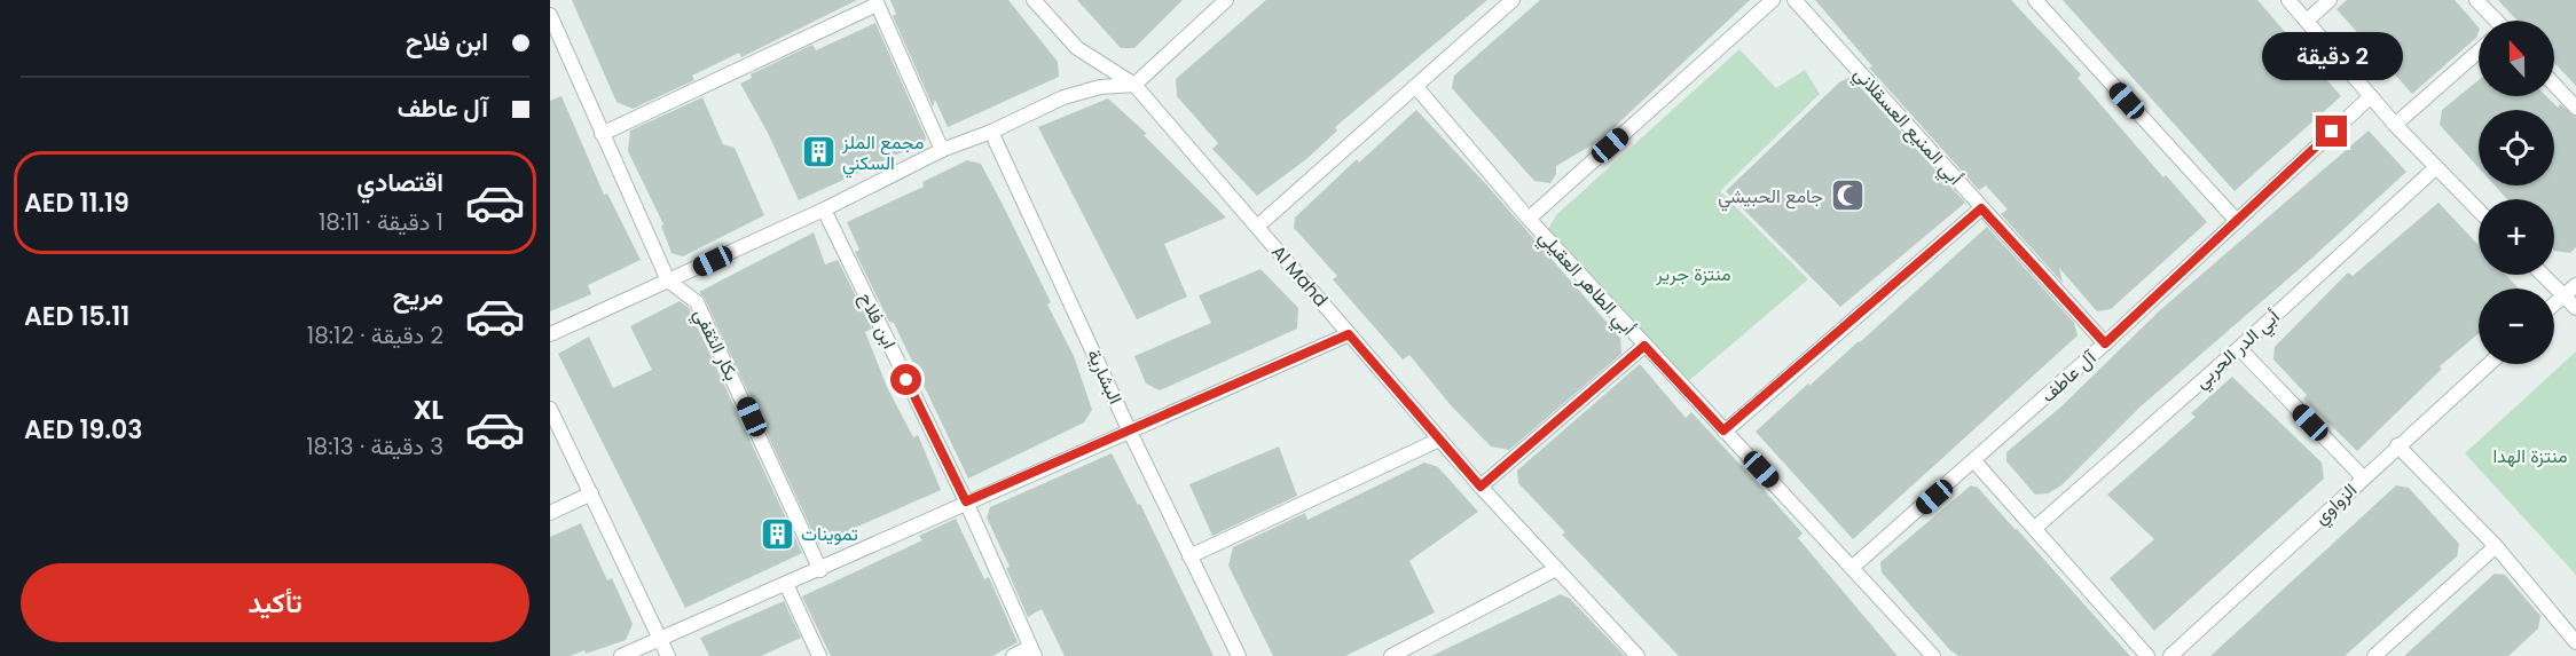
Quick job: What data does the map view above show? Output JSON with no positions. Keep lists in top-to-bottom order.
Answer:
{
  "streets": {
    "street": [
      "أبي المنيع العسقلاني",
      "Al Mahd",
      "أبي الطاهر العقيلي",
      "ابن فلاح",
      "بكار الثقفي",
      "أبي الدر الحربي",
      "البشارية",
      "آل عاطف",
      "الزواوي"
    ]
  },
  "crossings": [
    ["أبي المنيع العسقلاني", "آل عاطف"],
    ["أبي الطاهر العقيلي", "آل عاطف"]
  ],
  "parks": ["منتزة جرير", "منتزة الهدا"],
  "places": {
    "building": ["مجمع الملز السكني", "تموينات"],
    "mosque": ["جامع الحبيشي"]
  },
  "north": "top",
  "page": {
    "banner": ["ابن فلاح", "آل عاطف"],
    "map_buttons": ["+", "−"],
    "bubble": "2 دقيقة",
    "list": [
      {
        "name": "اقتصادي",
        "note": "1 دقيقة · 18:11",
        "value": "AED 11.19"
      },
      {
        "name": "مريح",
        "note": "2 دقيقة · 18:12",
        "value": "AED 15.11"
      },
      {
        "name": "XL",
        "note": "3 دقيقة · 18:13",
        "value": "AED 19.03"
      }
    ],
    "buttons": "تأكيد"
  }
}
